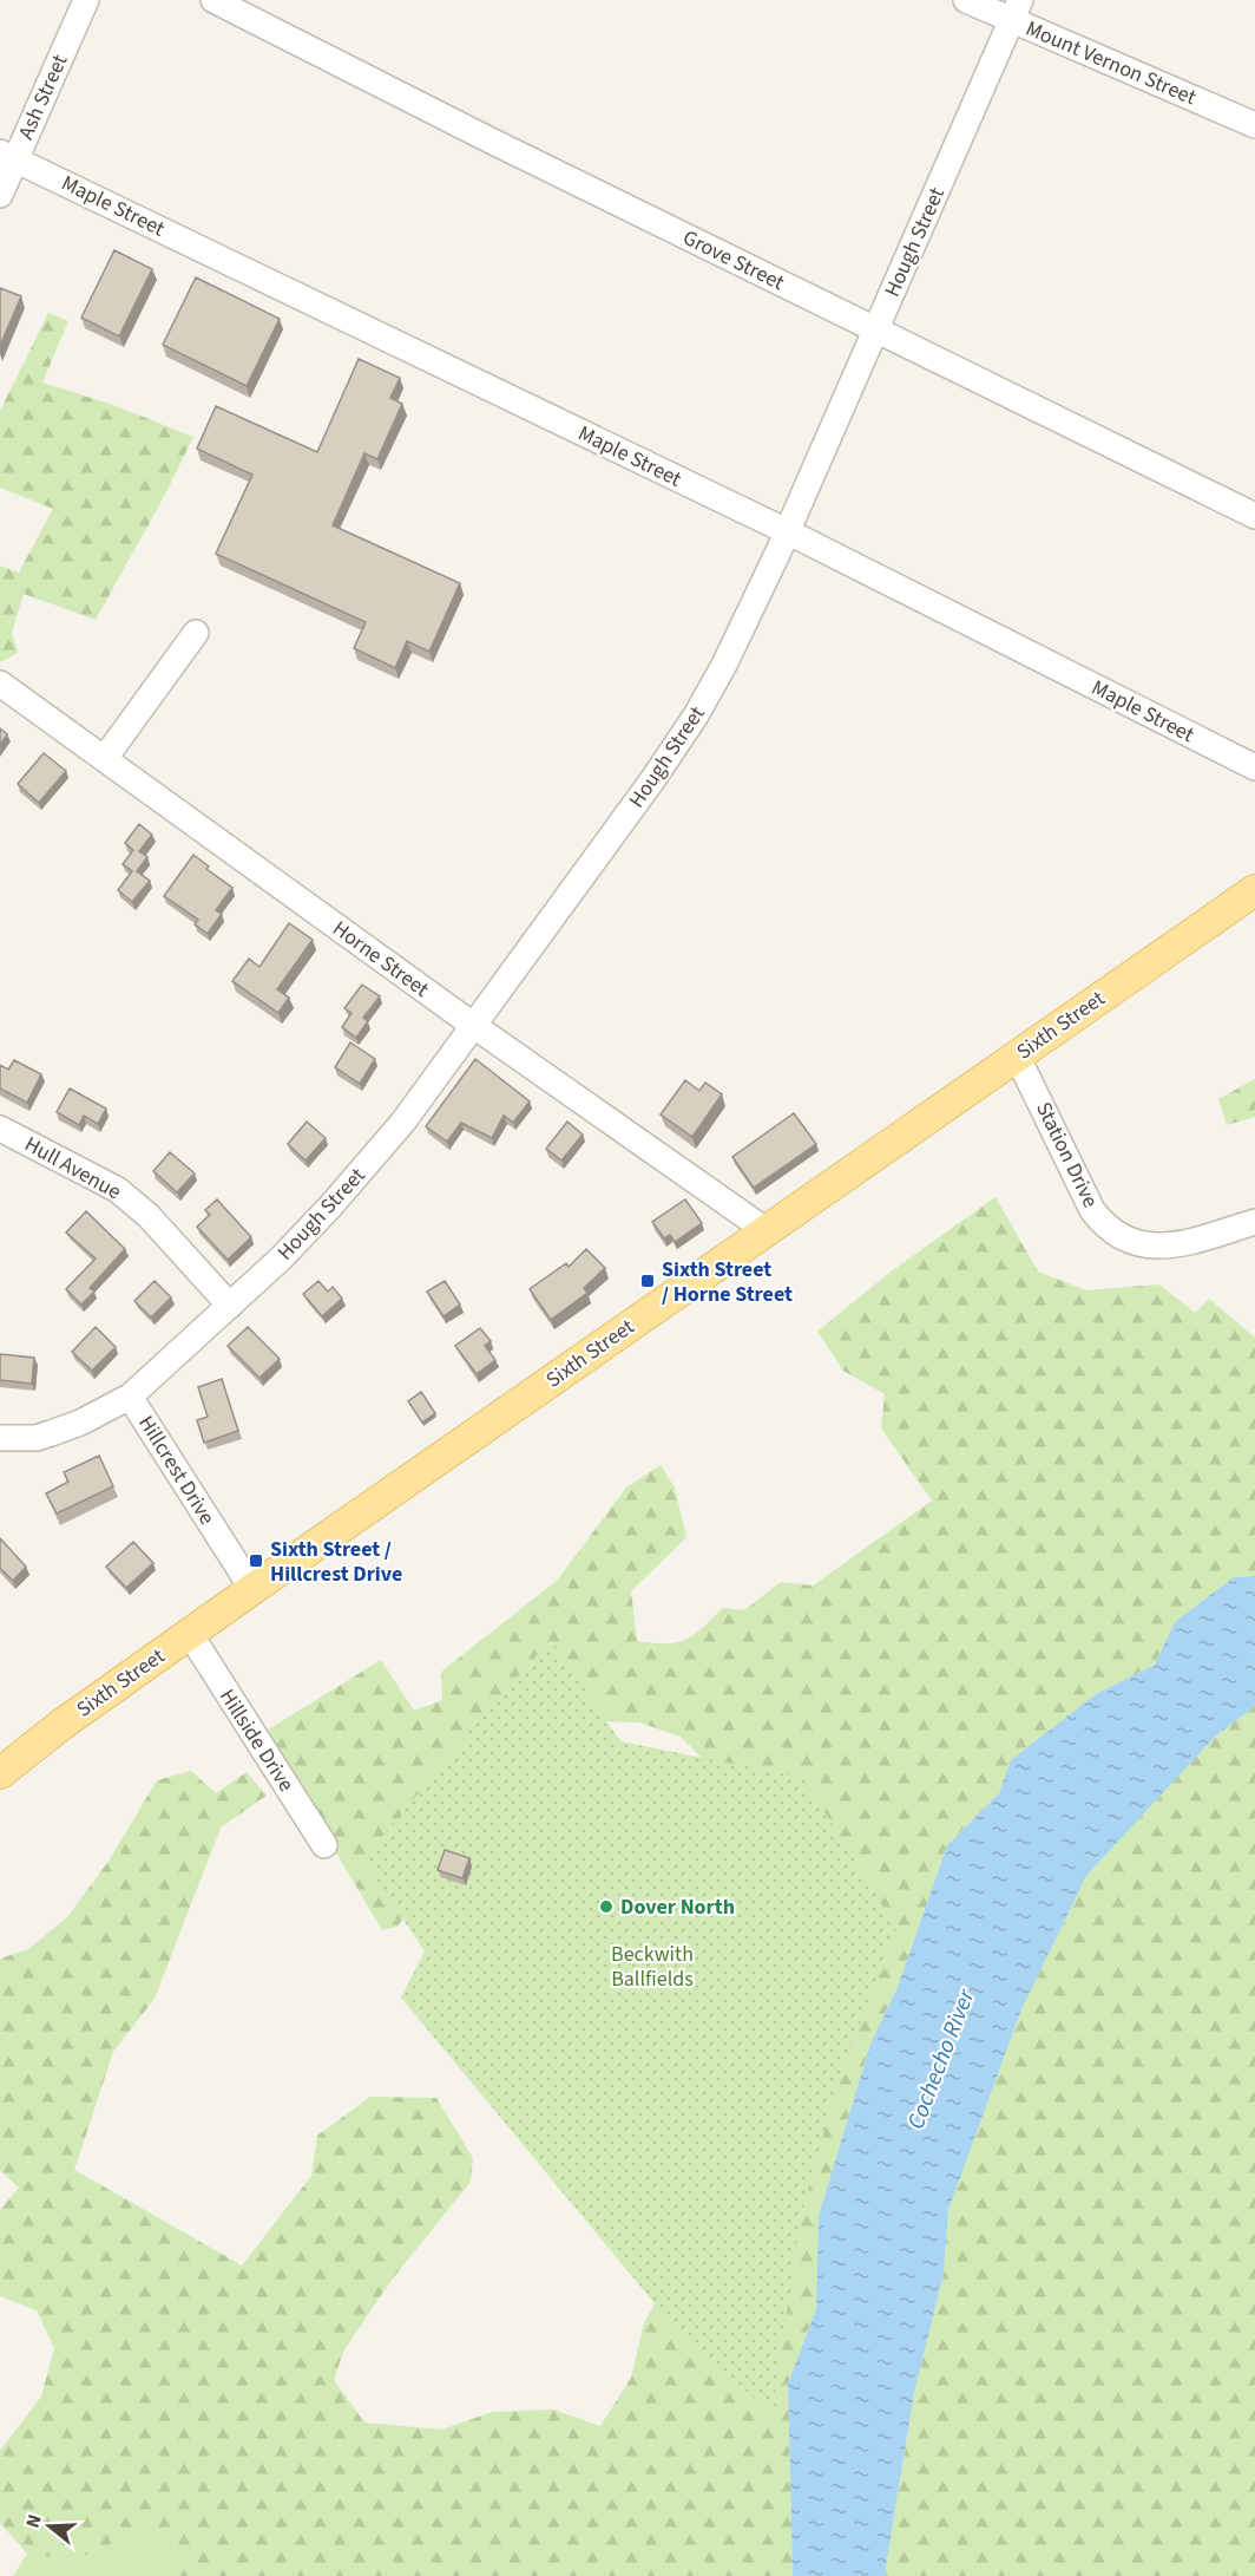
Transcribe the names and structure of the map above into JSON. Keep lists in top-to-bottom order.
{
  "streets": {
    "main road": ["Sixth Street"],
    "street": [
      "Mount Vernon Street",
      "Ash Street",
      "Maple Street",
      "Hough Street",
      "Grove Street",
      "Horne Street",
      "Station Drive",
      "Hull Avenue",
      "Hillcrest Drive",
      "Hillside Drive"
    ]
  },
  "crossings": [
    ["Mount Vernon Street", "Hough Street"],
    ["Ash Street", "Maple Street"],
    ["Maple Street", "Hough Street"],
    ["Hough Street", "Grove Street"],
    ["Hough Street", "Horne Street"],
    ["Hough Street", "Hull Avenue"],
    ["Hough Street", "Hillcrest Drive"],
    ["Horne Street", "Sixth Street"],
    ["Sixth Street", "Station Drive"],
    ["Sixth Street", "Hillcrest Drive"],
    ["Sixth Street", "Hillside Drive"]
  ],
  "water": ["Cochecho River"],
  "parks": ["Beckwith Ballfields"],
  "places": {
    "transit": ["Sixth Street / Horne Street", "Sixth Street / Hillcrest Drive"],
    "other": ["Dover North"]
  },
  "north": "left"
}
